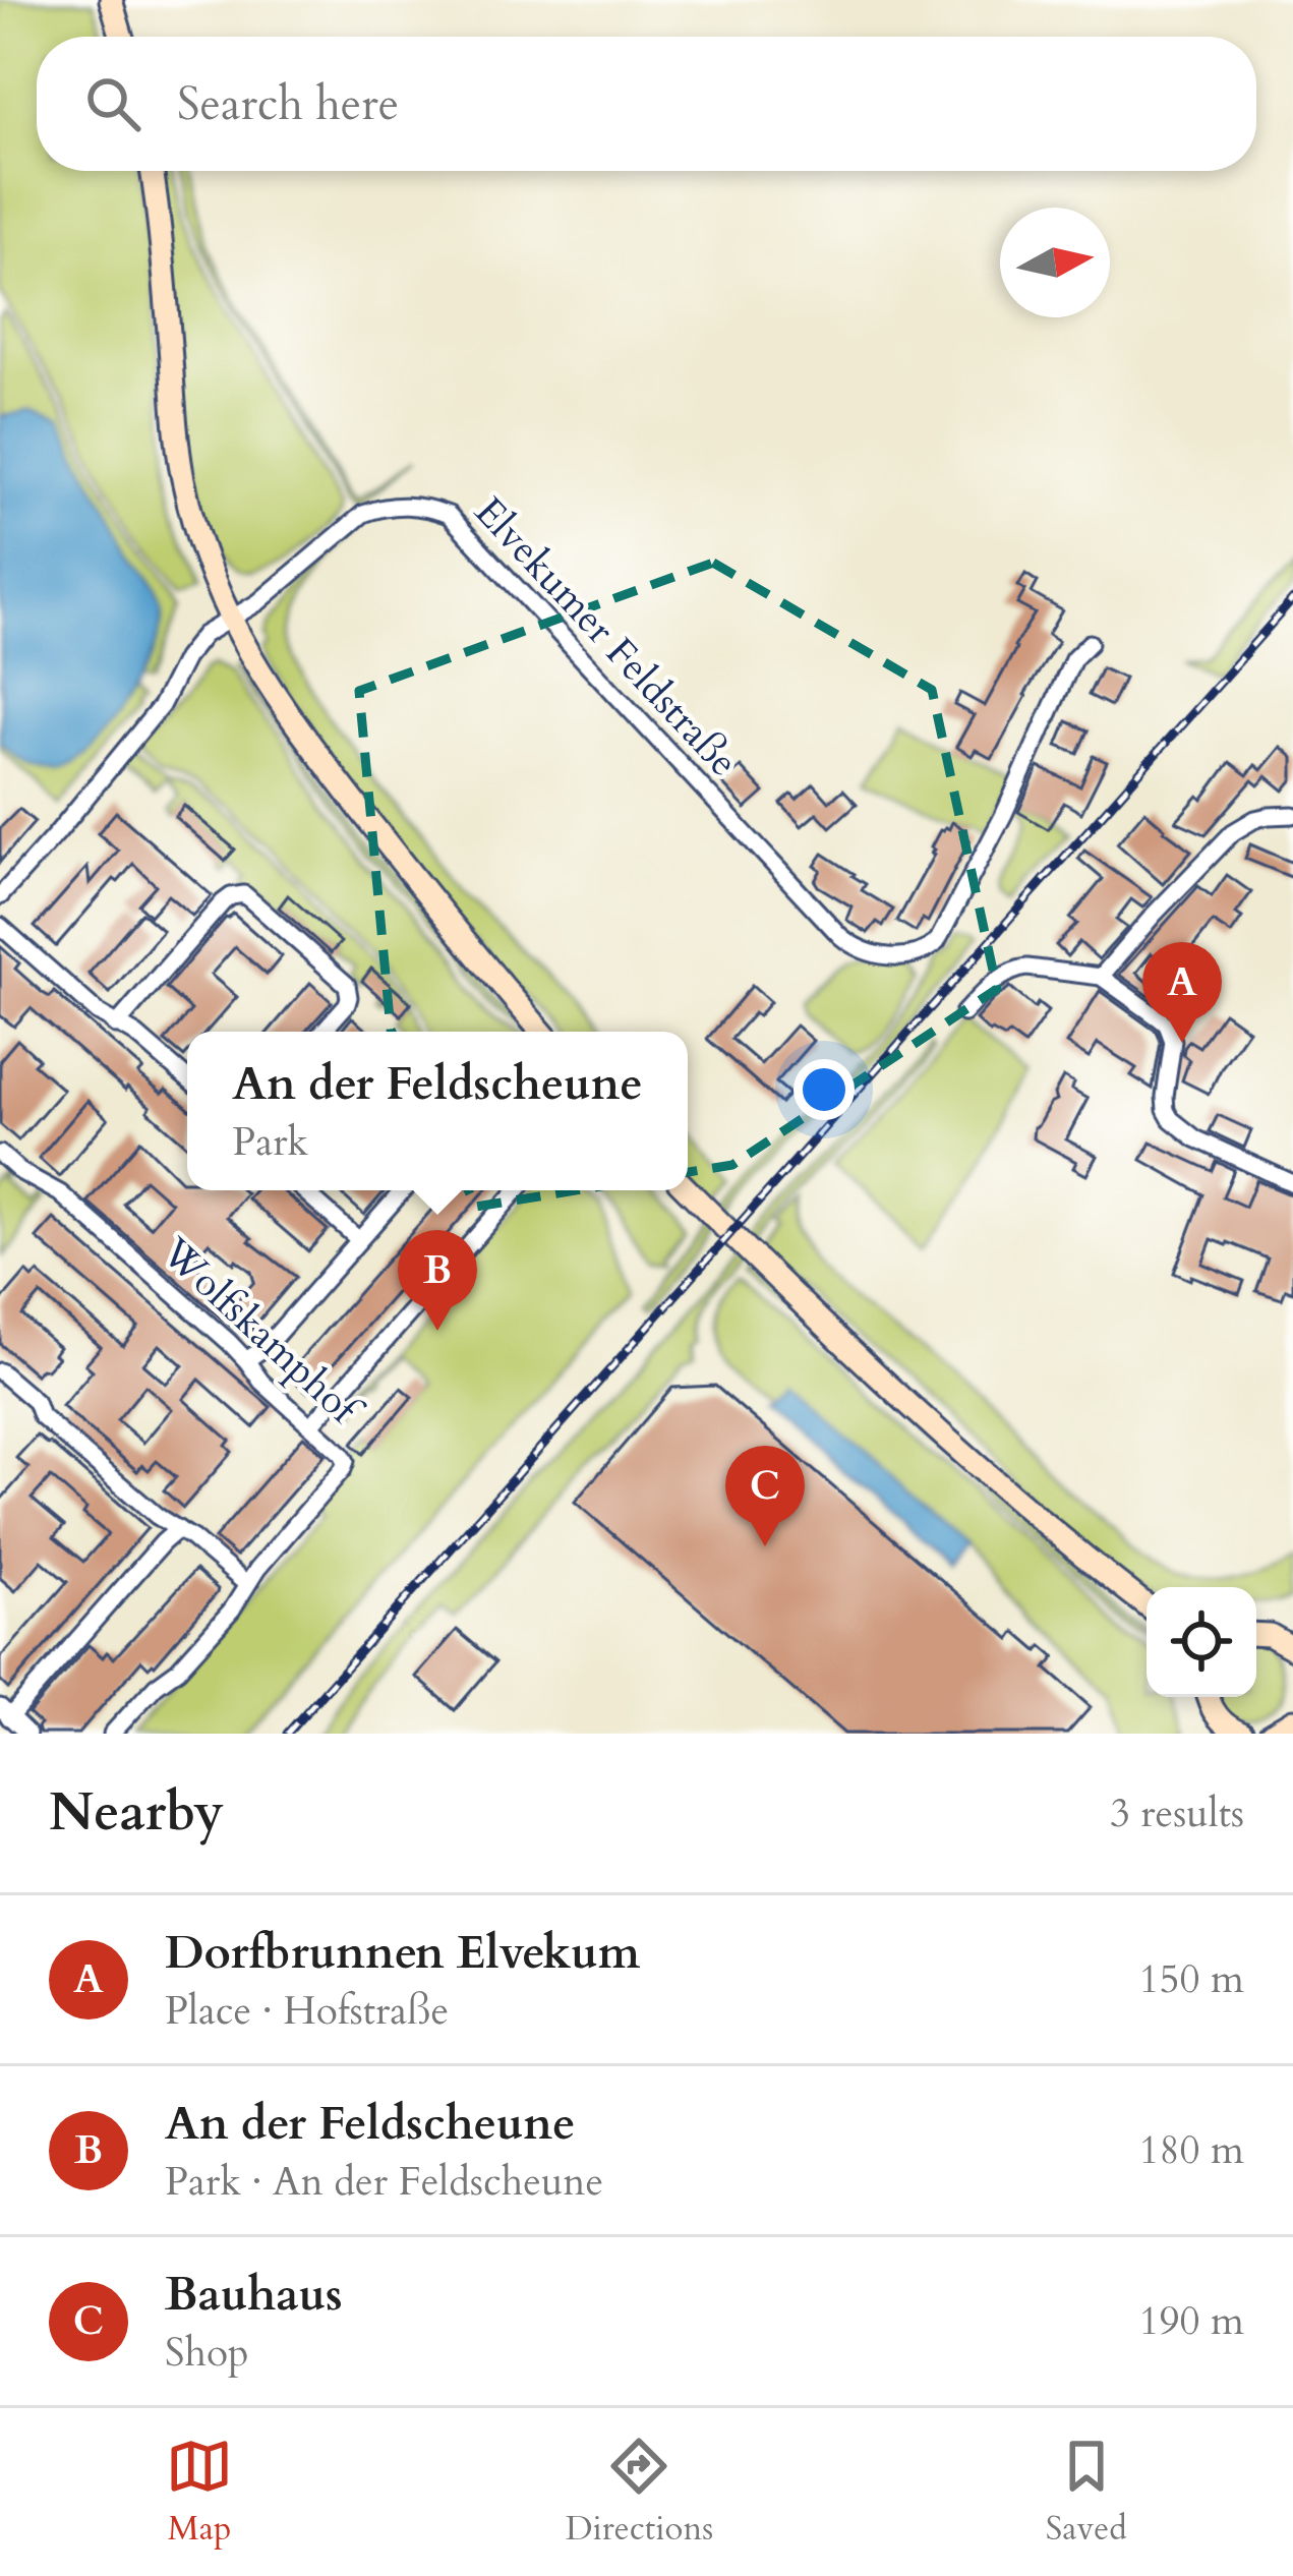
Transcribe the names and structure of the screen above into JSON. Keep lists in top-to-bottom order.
{
  "streets": {
    "street": ["Elvekumer Feldstraße", "Wolfskamphof"]
  },
  "north": "right",
  "page": {
    "search": "Search here",
    "pins": ["A", "B", "C"],
    "popup": ["An der Feldscheune", "Park"],
    "heading": ["Nearby", "3 results"],
    "list": [
      {
        "mark": "A",
        "name": "Dorfbrunnen Elvekum",
        "note": "Place · Hofstraße",
        "value": "150 m"
      },
      {
        "mark": "B",
        "name": "An der Feldscheune",
        "note": "Park · An der Feldscheune",
        "value": "180 m"
      },
      {
        "mark": "C",
        "name": "Bauhaus",
        "note": "Shop",
        "value": "190 m"
      }
    ],
    "nav": ["Map", "Directions", "Saved"]
  }
}
